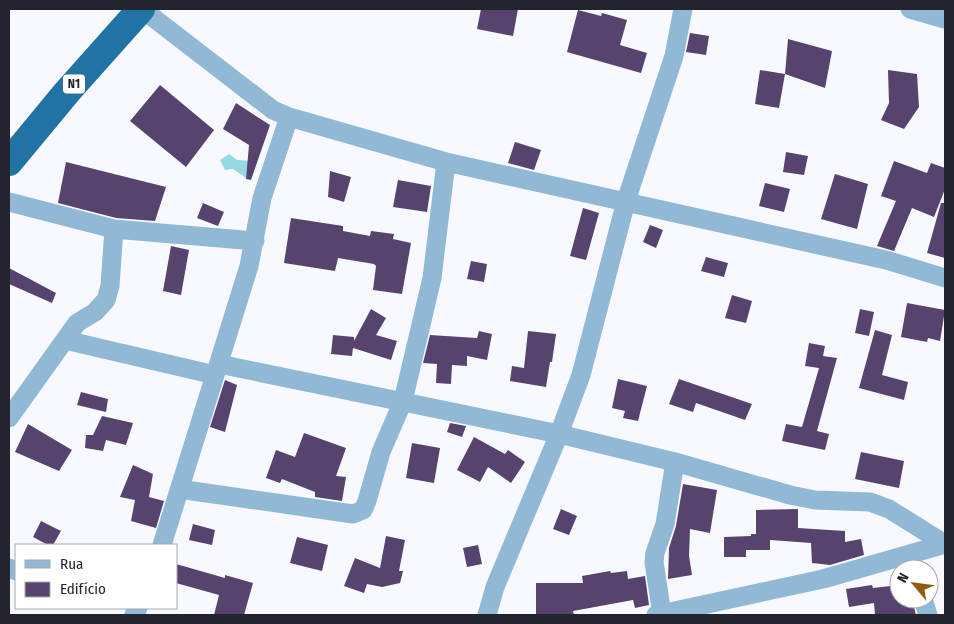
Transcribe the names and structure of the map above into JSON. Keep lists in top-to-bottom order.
{
  "streets": {
    "highway": ["N1"]
  },
  "legend": ["Rua", "Edifício"],
  "north": "top left"
}
